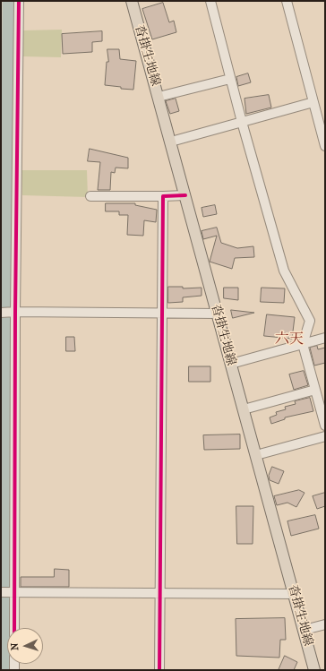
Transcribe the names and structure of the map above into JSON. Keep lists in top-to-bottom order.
{
  "streets": {
    "main road": ["沓掛生地線"]
  },
  "districts": ["六天"],
  "north": "left"
}
